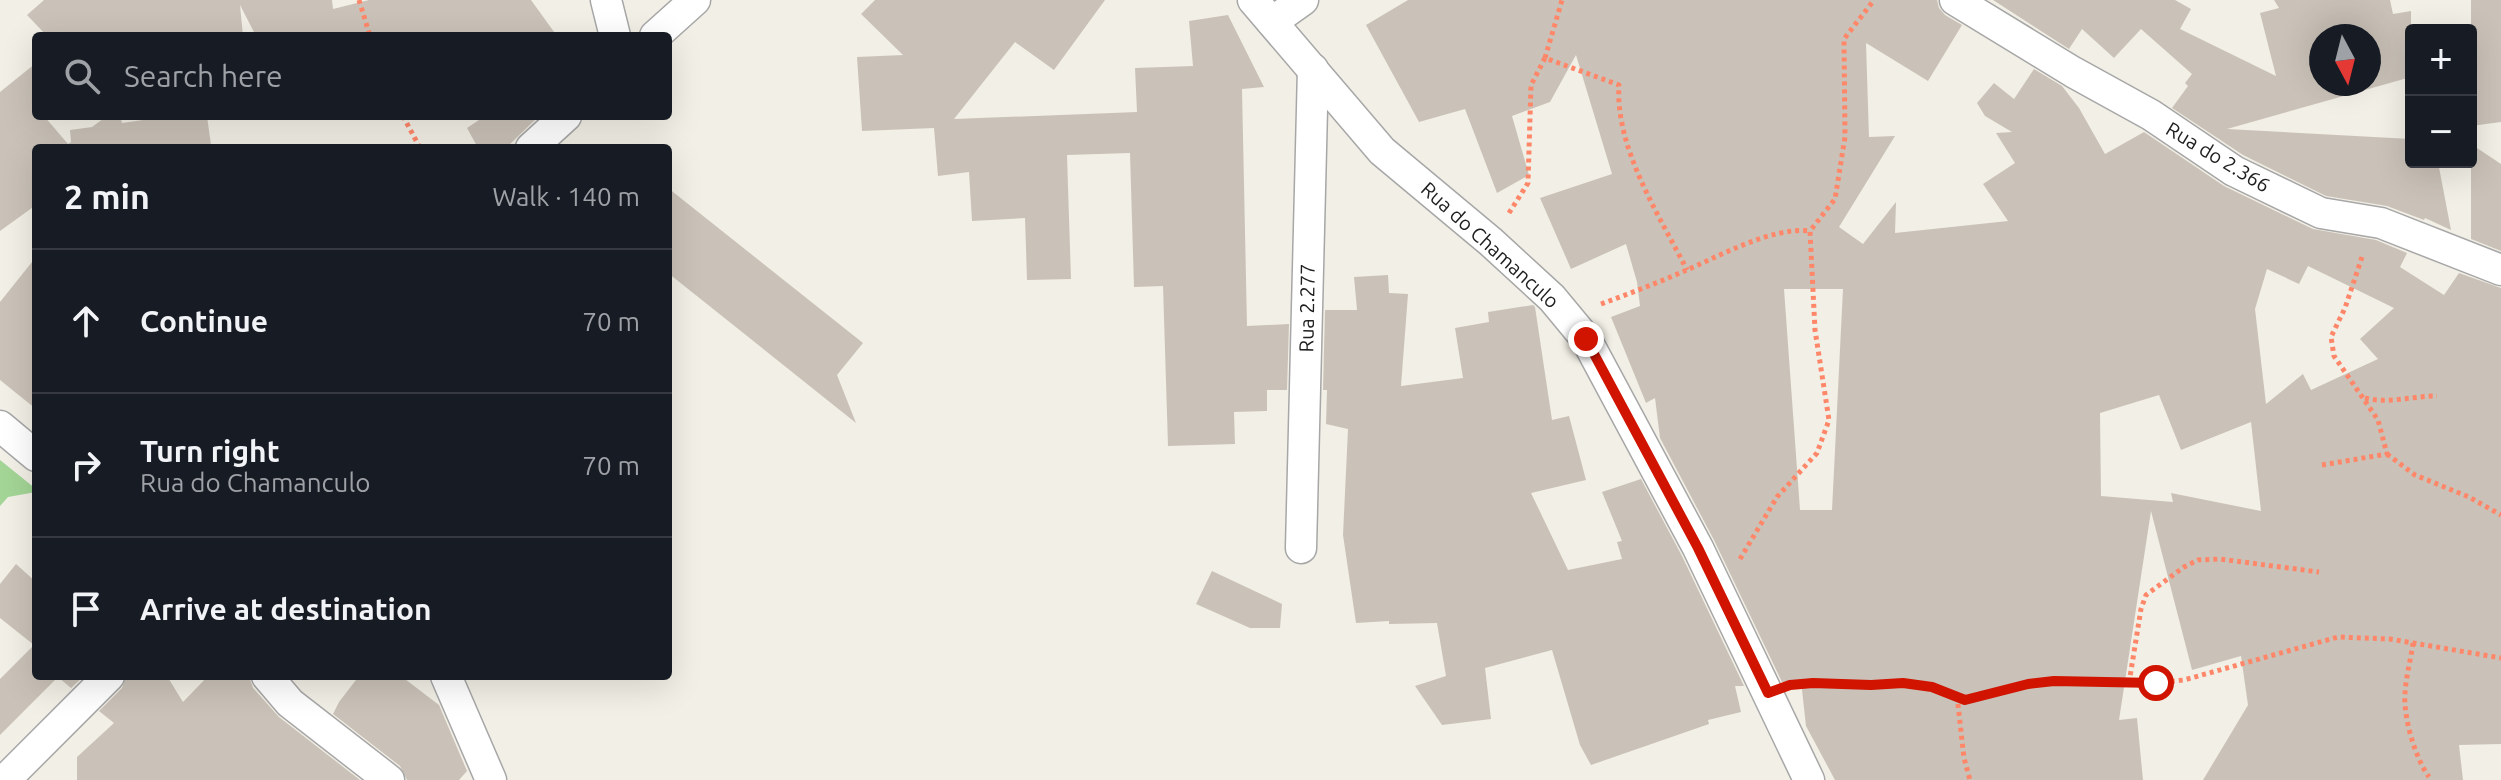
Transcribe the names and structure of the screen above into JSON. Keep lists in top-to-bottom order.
{
  "streets": {
    "street": ["Rua do 2.366", "Rua do Chamanculo", "Rua 2.277"]
  },
  "crossings": [
    ["Rua do Chamanculo", "Rua 2.277"]
  ],
  "north": "bottom",
  "page": {
    "map_buttons": ["+", "−"],
    "search": "Search here",
    "heading": ["2 min", "Walk · 140 m"],
    "list": [
      ["Continue", "70 m"],
      ["Turn right", "Rua do Chamanculo", "70 m"],
      "Arrive at destination"
    ]
  }
}
